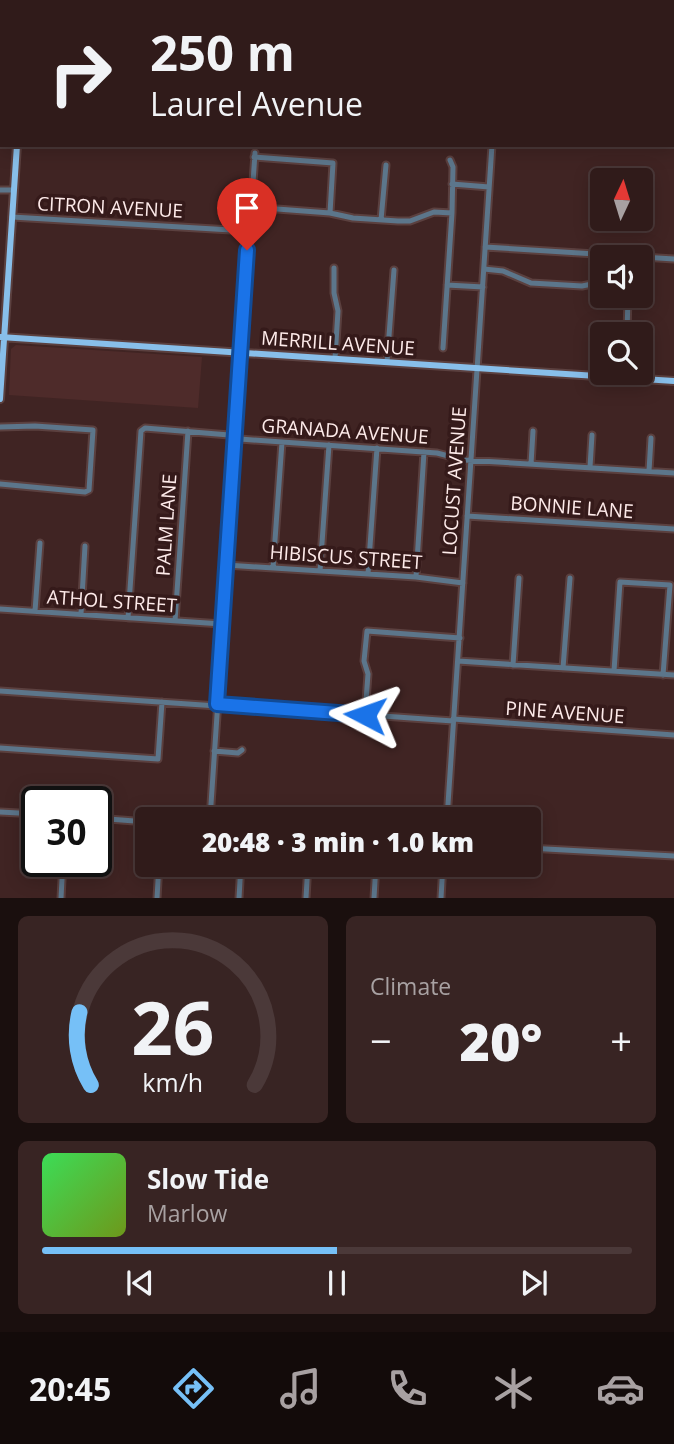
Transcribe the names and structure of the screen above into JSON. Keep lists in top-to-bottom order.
{
  "streets": {
    "main road": ["MERRILL AVENUE"],
    "street": [
      "CITRON AVENUE",
      "GRANADA AVENUE",
      "LOCUST AVENUE",
      "BONNIE LANE",
      "PALM LANE",
      "HIBISCUS STREET",
      "ATHOL STREET",
      "PINE AVENUE"
    ]
  },
  "crossings": [
    ["MERRILL AVENUE", "LOCUST AVENUE"],
    ["GRANADA AVENUE", "LOCUST AVENUE"],
    ["GRANADA AVENUE", "PALM LANE"],
    ["GRANADA AVENUE", "ATHOL STREET"],
    ["LOCUST AVENUE", "BONNIE LANE"],
    ["LOCUST AVENUE", "HIBISCUS STREET"],
    ["LOCUST AVENUE", "PINE AVENUE"],
    ["PALM LANE", "ATHOL STREET"]
  ],
  "north": "top",
  "page": {
    "turn": ["250 m", "Laurel Avenue"],
    "limit": "30",
    "trip": "20:48 · 3 min · 1.0 km",
    "tile": "Climate",
    "heat": ["−", "20°", "+"],
    "song": ["Slow Tide", "Marlow"],
    "tabs": "20:45",
    "gauge": ["26", "km/h"]
  }
}
